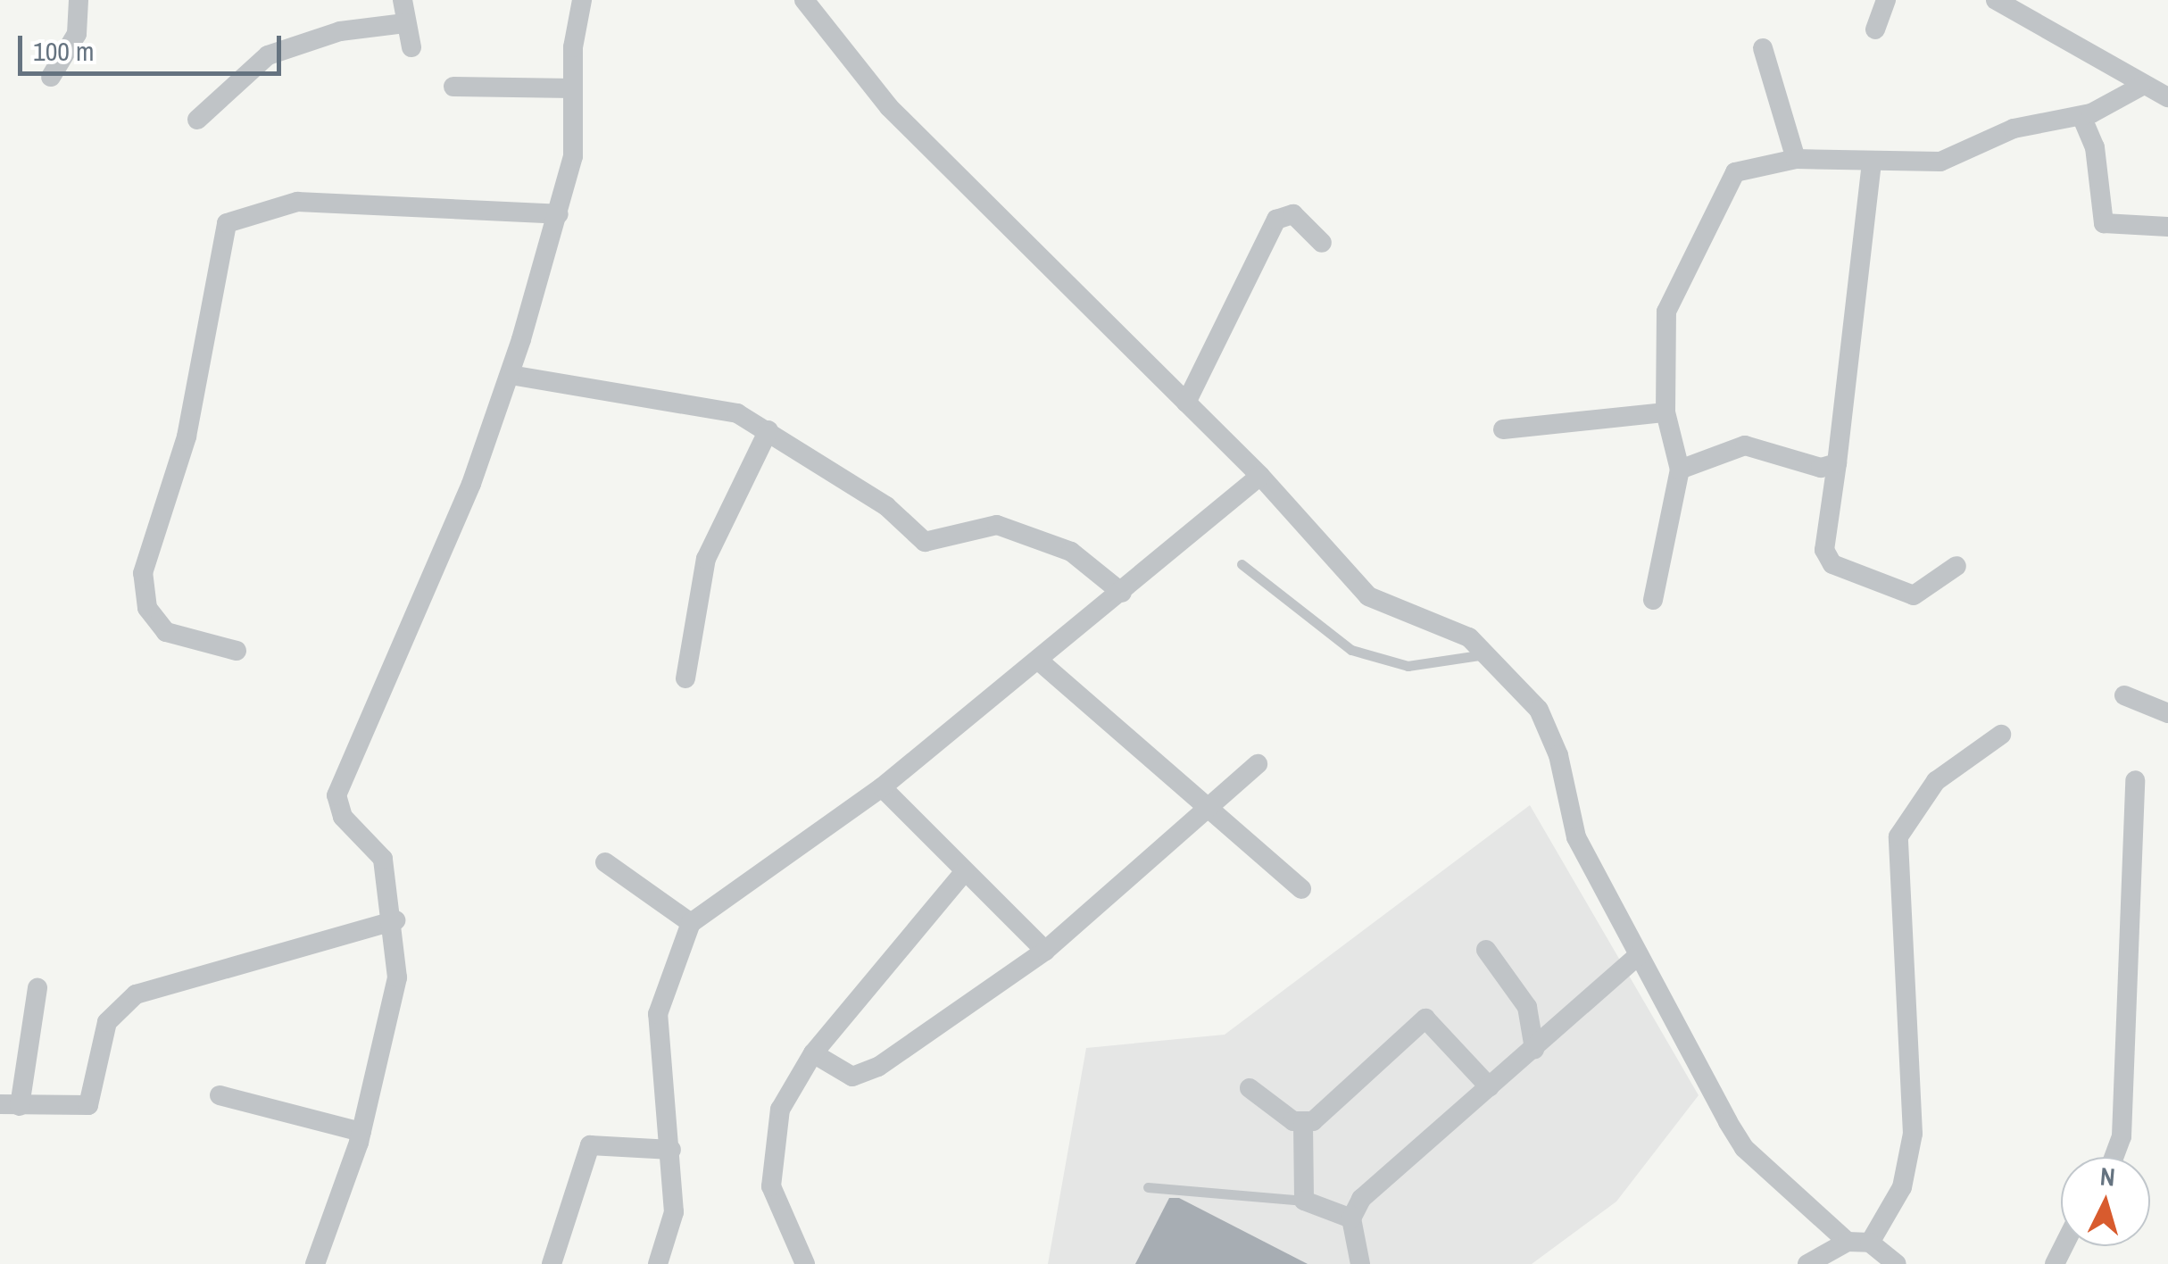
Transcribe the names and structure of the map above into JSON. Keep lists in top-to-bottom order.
{
  "scale_bar": "100 m",
  "north": "top"
}
